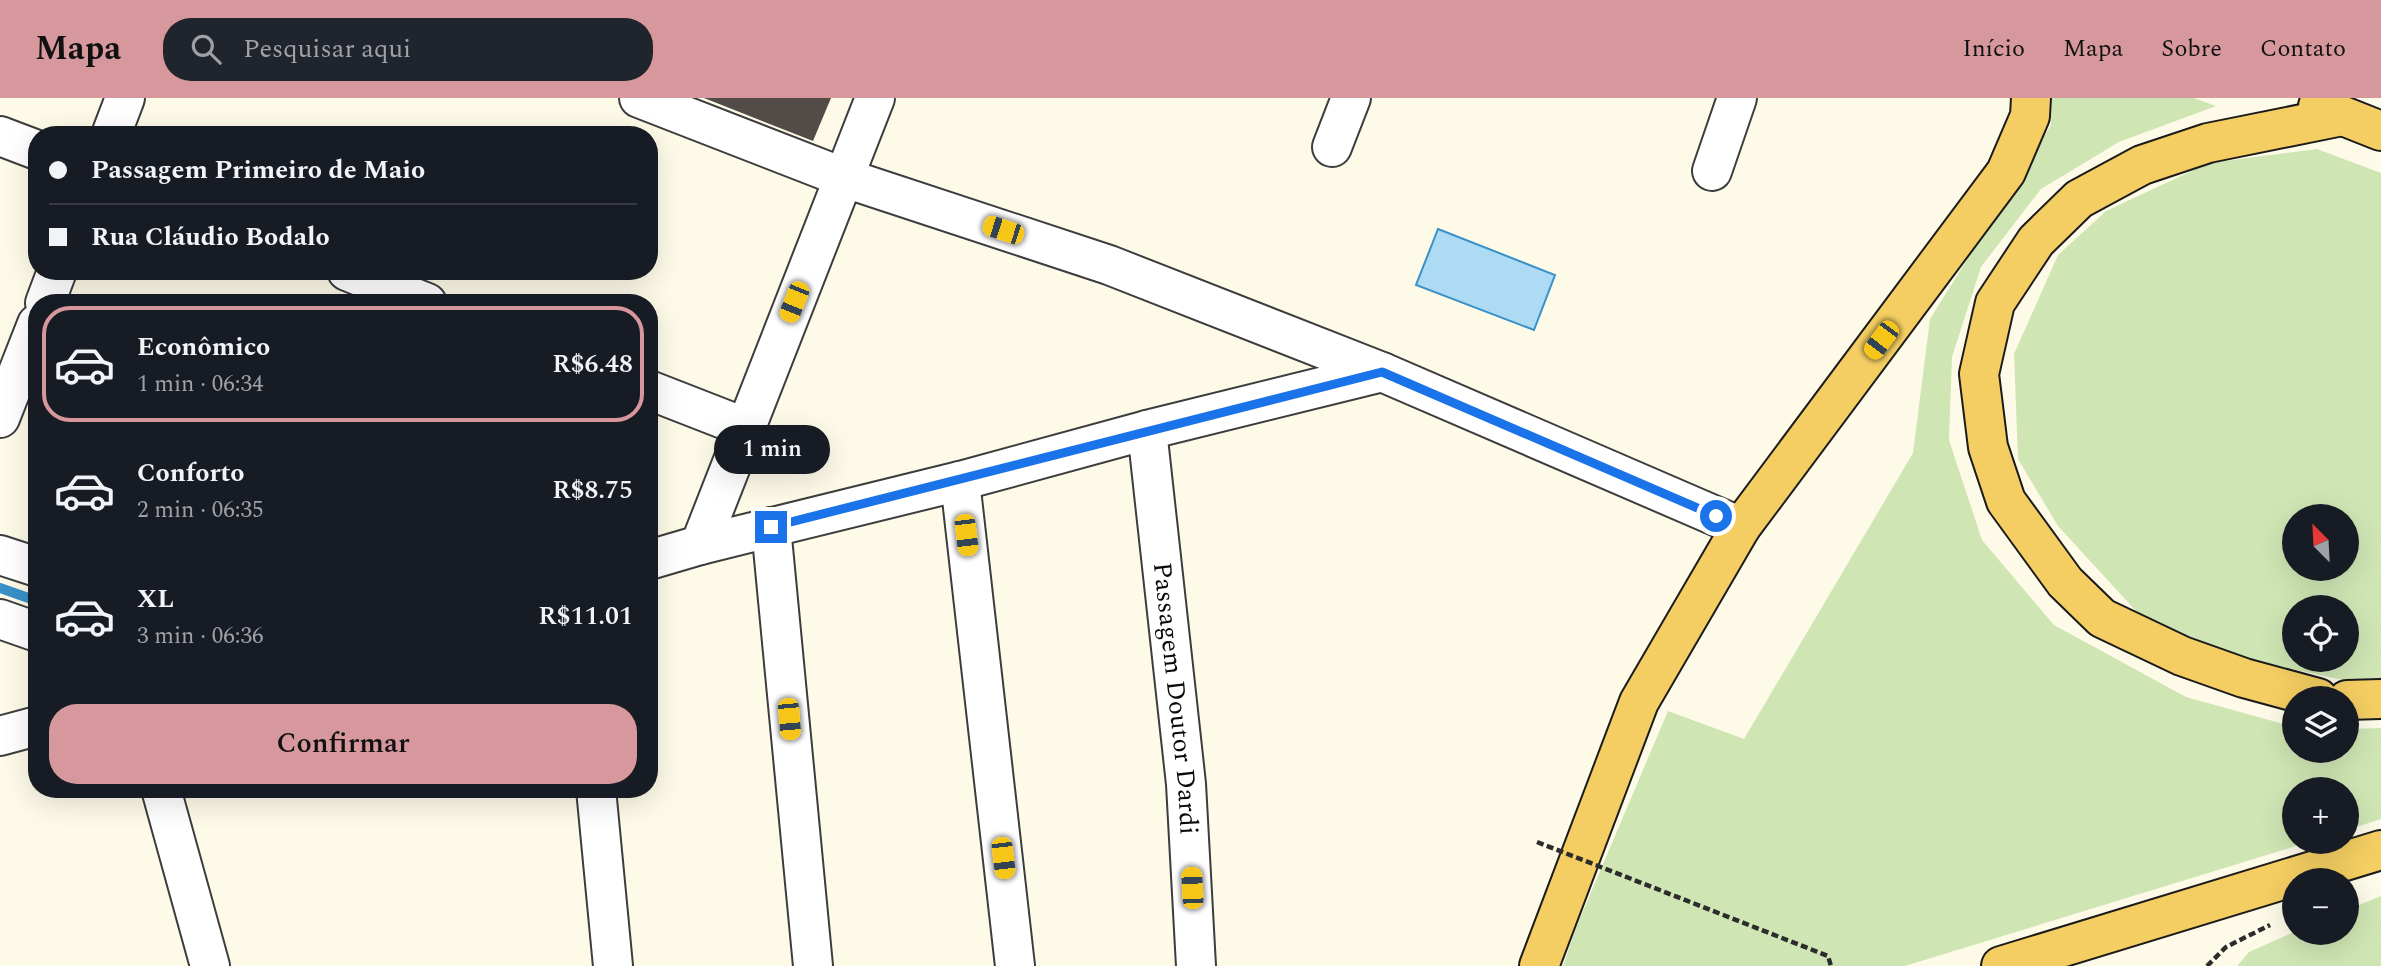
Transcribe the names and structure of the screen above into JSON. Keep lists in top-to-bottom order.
{
  "streets": {
    "street": ["Passagem Doutor Dardi"]
  },
  "north": "top left",
  "page": {
    "header": "Mapa",
    "search": "Pesquisar aqui",
    "nav": [
      "Início",
      "Mapa",
      "Sobre",
      "Contato"
    ],
    "banner": ["Passagem Primeiro de Maio", "Rua Cláudio Bodalo"],
    "list": [
      {
        "name": "Econômico",
        "note": "1 min · 06:34",
        "value": "R$6.48"
      },
      {
        "name": "Conforto",
        "note": "2 min · 06:35",
        "value": "R$8.75"
      },
      {
        "name": "XL",
        "note": "3 min · 06:36",
        "value": "R$11.01"
      }
    ],
    "bubble": "1 min",
    "map_buttons": ["+", "−"],
    "buttons": "Confirmar"
  }
}
